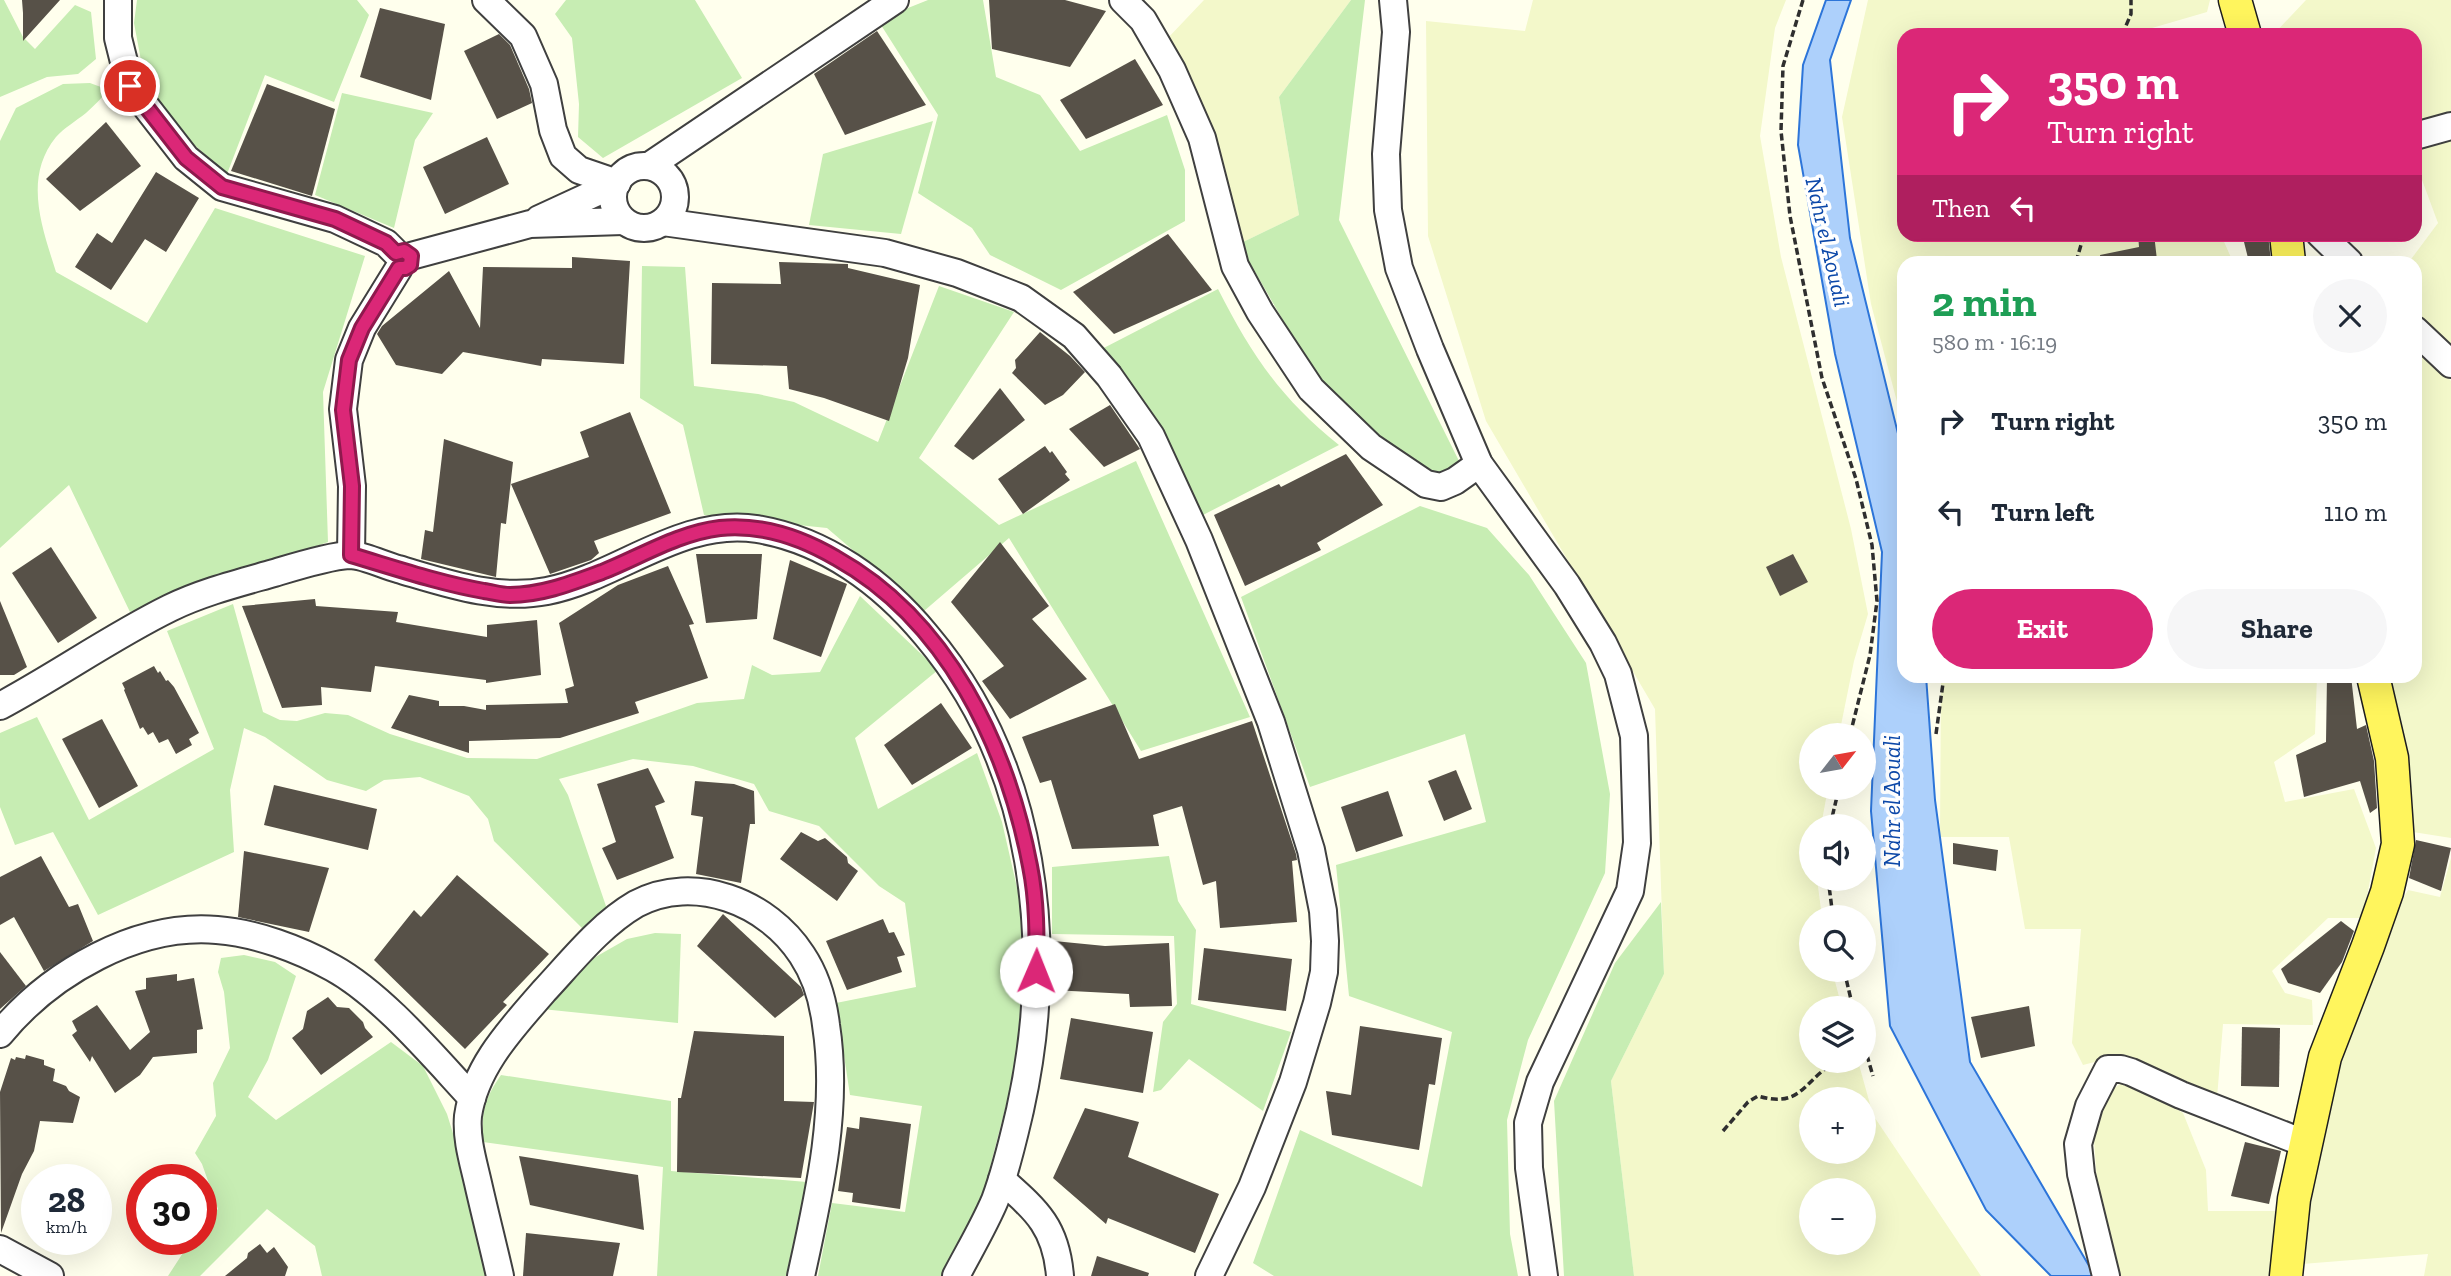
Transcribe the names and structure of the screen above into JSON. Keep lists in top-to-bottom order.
{
  "water": ["Nahr el Aouali"],
  "north": "top right",
  "page": {
    "turn": ["350 m", "Turn right"],
    "then": "Then",
    "heading": ["2 min", "580 m · 16:19"],
    "list": [
      {
        "name": "Turn right",
        "value": "350 m"
      },
      {
        "name": "Turn left",
        "value": "110 m"
      }
    ],
    "buttons": ["Exit", "Share"],
    "map_buttons": ["+", "−"],
    "speed": "28 km/h",
    "limit": "30"
  }
}
